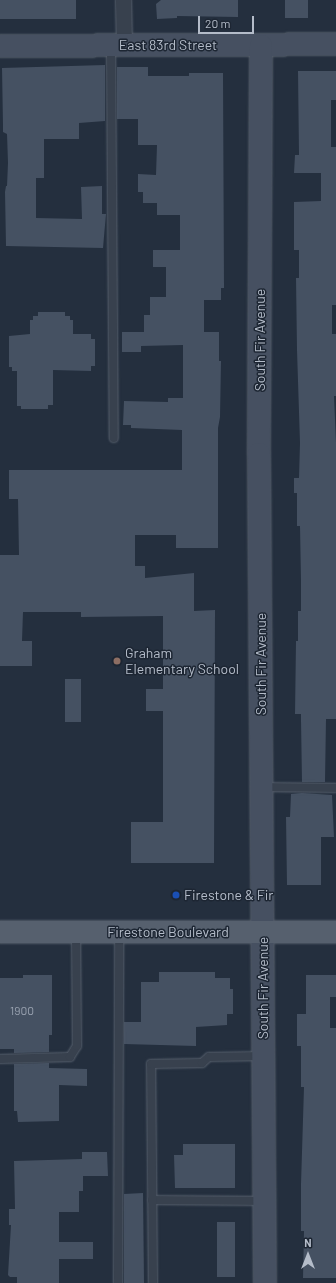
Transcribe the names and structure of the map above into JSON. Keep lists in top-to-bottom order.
{
  "streets": {
    "main road": ["Firestone Boulevard"],
    "street": ["East 83rd Street", "South Fir Avenue"]
  },
  "crossings": [
    ["East 83rd Street", "South Fir Avenue"],
    ["South Fir Avenue", "Firestone Boulevard"]
  ],
  "places": ["Graham Elementary School", "Firestone & Fir"],
  "house_numbers": ["1900"],
  "scale_bar": "20 m",
  "north": "top"
}
